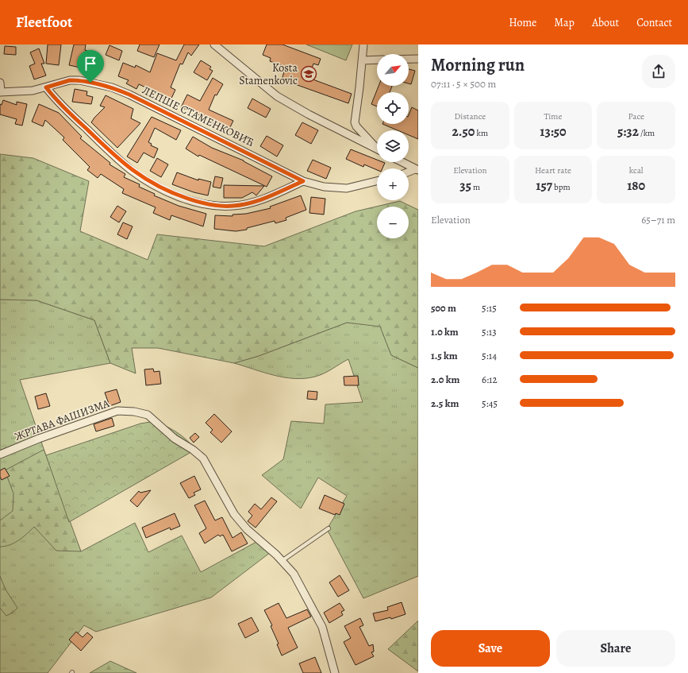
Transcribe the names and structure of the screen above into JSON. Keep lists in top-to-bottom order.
{
  "streets": {
    "street": ["ЛЕПШЕ СТАМЕНКОВИЋ", "ЖРТАВА ФАШИЗМА"]
  },
  "places": {
    "school or university": ["Kosta Stamenkovic"]
  },
  "north": "top right",
  "page": {
    "header": "Fleetfoot",
    "nav": [
      "Home",
      "Map",
      "About",
      "Contact"
    ],
    "heading": ["Morning run", "07:11 · 5 × 500 m"],
    "map_buttons": ["+", "−"],
    "stats": [
      ["Distance", "2.50 km"],
      ["Time", "13:50"],
      ["Pace", "5:32 /km"],
      ["Elevation", "35 m"],
      ["Heart rate", "157 bpm"],
      ["kcal", "180"]
    ],
    "chart": ["Elevation", "65–71 m"],
    "list": [
      {
        "name": "500 m",
        "note": "5:15"
      },
      {
        "name": "1.0 km",
        "note": "5:13"
      },
      {
        "name": "1.5 km",
        "note": "5:14"
      },
      {
        "name": "2.0 km",
        "note": "6:12"
      },
      {
        "name": "2.5 km",
        "note": "5:45"
      }
    ],
    "buttons": ["Save", "Share"]
  }
}
